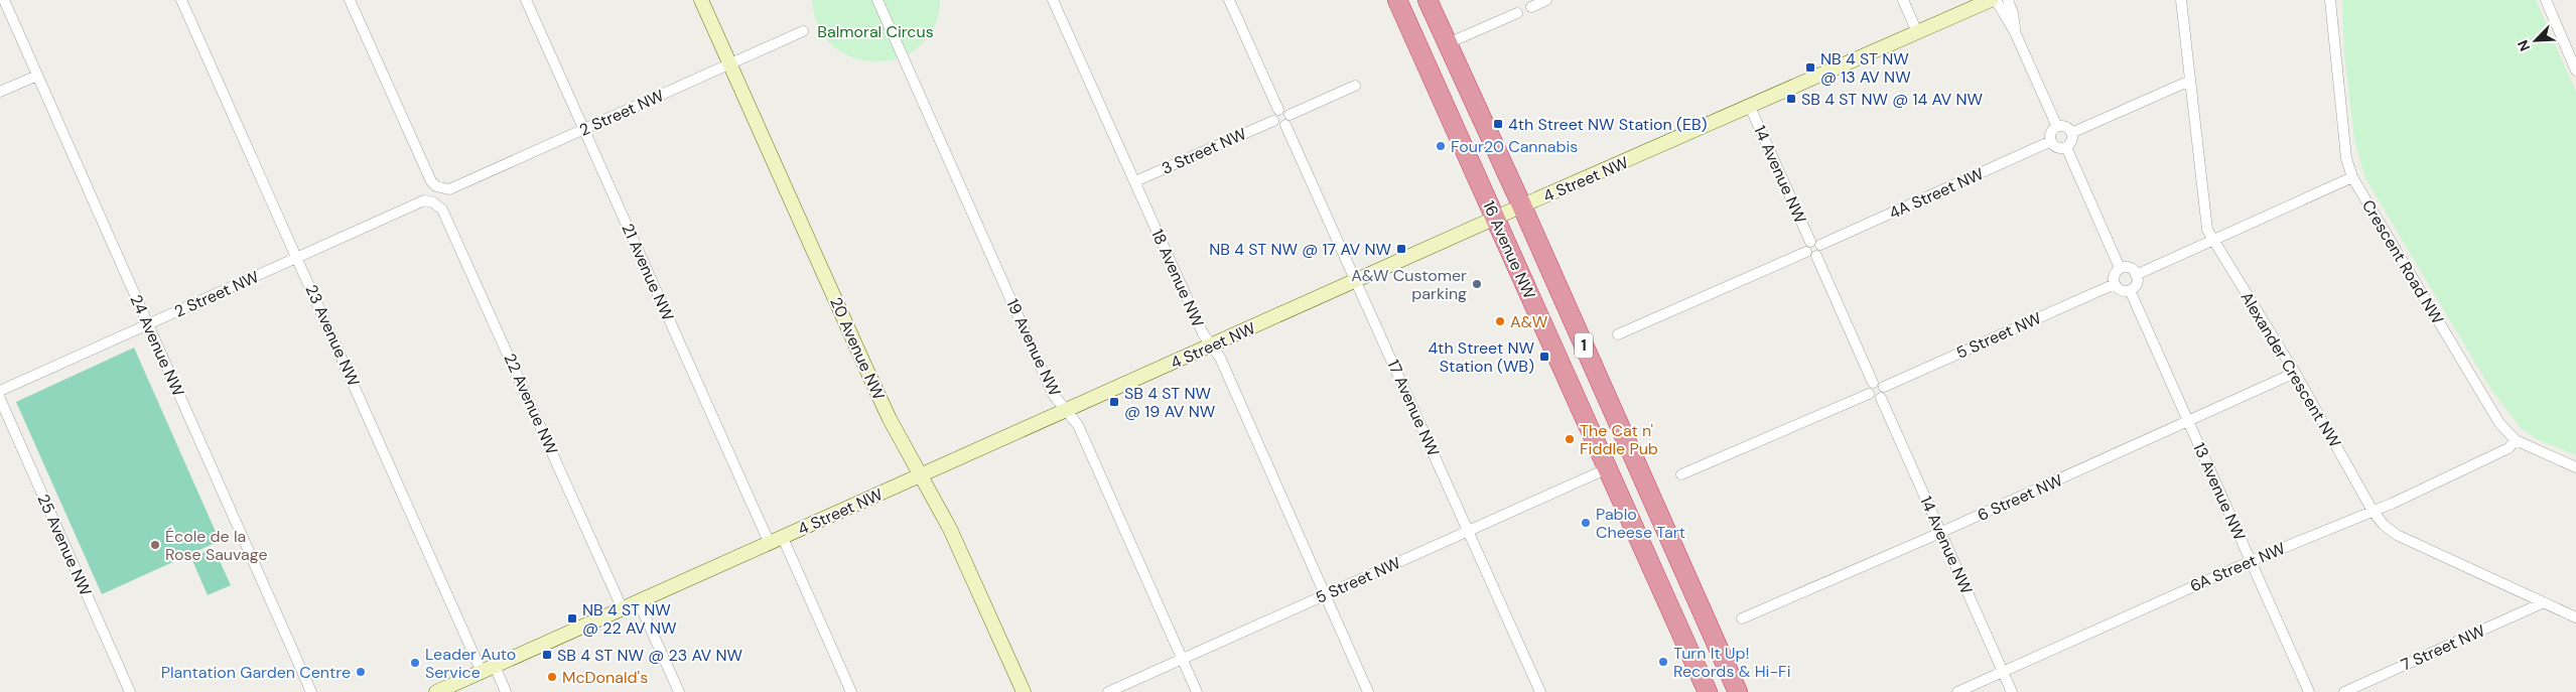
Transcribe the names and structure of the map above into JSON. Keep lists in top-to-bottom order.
{
  "streets": {
    "highway": ["16 Avenue NW", "1"],
    "street": [
      "2 Street NW",
      "3 Street NW",
      "14 Avenue NW",
      "4 Street NW",
      "4A Street NW",
      "Crescent Road NW",
      "21 Avenue NW",
      "18 Avenue NW",
      "23 Avenue NW",
      "5 Street NW",
      "24 Avenue NW",
      "19 Avenue NW",
      "20 Avenue NW",
      "Alexander Crescent NW",
      "22 Avenue NW",
      "17 Avenue NW",
      "13 Avenue NW",
      "6 Street NW",
      "25 Avenue NW",
      "6A Street NW",
      "7 Street NW"
    ]
  },
  "crossings": [
    ["2 Street NW", "21 Avenue NW"],
    ["2 Street NW", "23 Avenue NW"],
    ["2 Street NW", "24 Avenue NW"],
    ["2 Street NW", "20 Avenue NW"],
    ["2 Street NW", "22 Avenue NW"],
    ["3 Street NW", "18 Avenue NW"],
    ["3 Street NW", "17 Avenue NW"],
    ["14 Avenue NW", "4 Street NW"],
    ["14 Avenue NW", "4A Street NW"],
    ["14 Avenue NW", "5 Street NW"],
    ["14 Avenue NW", "6 Street NW"],
    ["14 Avenue NW", "6A Street NW"],
    ["4 Street NW", "16 Avenue NW"],
    ["4 Street NW", "21 Avenue NW"],
    ["4 Street NW", "18 Avenue NW"],
    ["4 Street NW", "23 Avenue NW"],
    ["4 Street NW", "19 Avenue NW"],
    ["4 Street NW", "20 Avenue NW"],
    ["4 Street NW", "22 Avenue NW"],
    ["4 Street NW", "17 Avenue NW"],
    ["16 Avenue NW", "5 Street NW"],
    ["Crescent Road NW", "6A Street NW"],
    ["18 Avenue NW", "5 Street NW"],
    ["5 Street NW", "19 Avenue NW"],
    ["5 Street NW", "17 Avenue NW"],
    ["5 Street NW", "13 Avenue NW"],
    ["Alexander Crescent NW", "6 Street NW"],
    ["Alexander Crescent NW", "6A Street NW"],
    ["Alexander Crescent NW", "7 Street NW"],
    ["13 Avenue NW", "6 Street NW"],
    ["13 Avenue NW", "6A Street NW"]
  ],
  "parks": ["Balmoral Circus"],
  "places": {
    "transit": [
      "NB 4 ST NW @ 13 AV NW",
      "SB 4 ST NW @ 14 AV NW",
      "4th Street NW Station (EB)",
      "NB 4 ST NW @ 17 AV NW",
      "4th Street NW Station (WB)",
      "SB 4 ST NW @ 19 AV NW",
      "NB 4 ST NW @ 22 AV NW",
      "SB 4 ST NW @ 23 AV NW"
    ],
    "other": [
      "Four20 Cannabis",
      "A&W Customer parking",
      "A&W",
      "The Cat n' Fiddle Pub",
      "Pablo Cheese Tart",
      "École de la Rose Sauvage",
      "Turn It Up! Records & Hi-Fi",
      "Leader Auto Service",
      "Plantation Garden Centre",
      "McDonald's"
    ]
  },
  "north": "bottom left"
}
